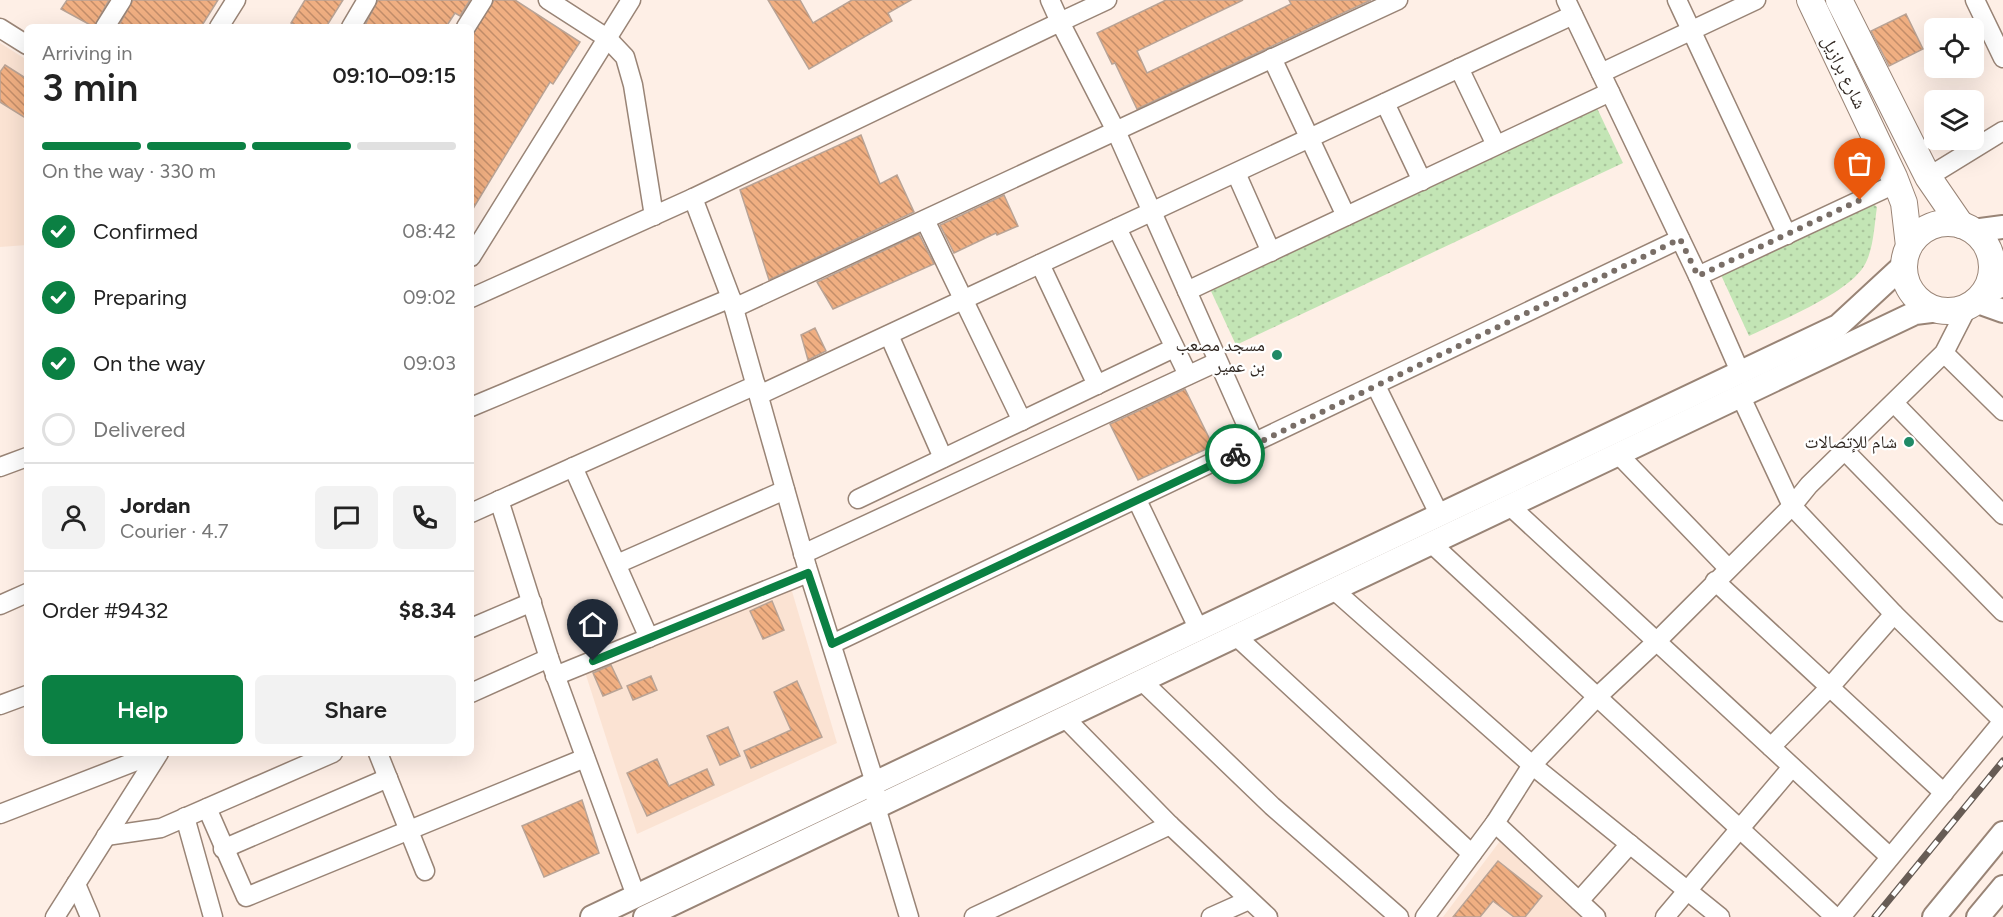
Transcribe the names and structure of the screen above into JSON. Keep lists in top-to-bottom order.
{
  "streets": {
    "highway": ["شارع برازيل"]
  },
  "places": ["مسجد مصعب بن عمير", "شام للإتصالات"],
  "page": {
    "heading": ["3 min", "Arriving in", "09:10–09:15"],
    "panel": [
      "Jordan",
      "Courier · 4.7",
      "Order #9432",
      "$8.34"
    ],
    "bar": "On the way · 330 m",
    "list": [
      ["Confirmed", "08:42"],
      ["Preparing", "09:02"],
      ["On the way", "09:03"],
      "Delivered"
    ],
    "buttons": ["Help", "Share"]
  }
}
